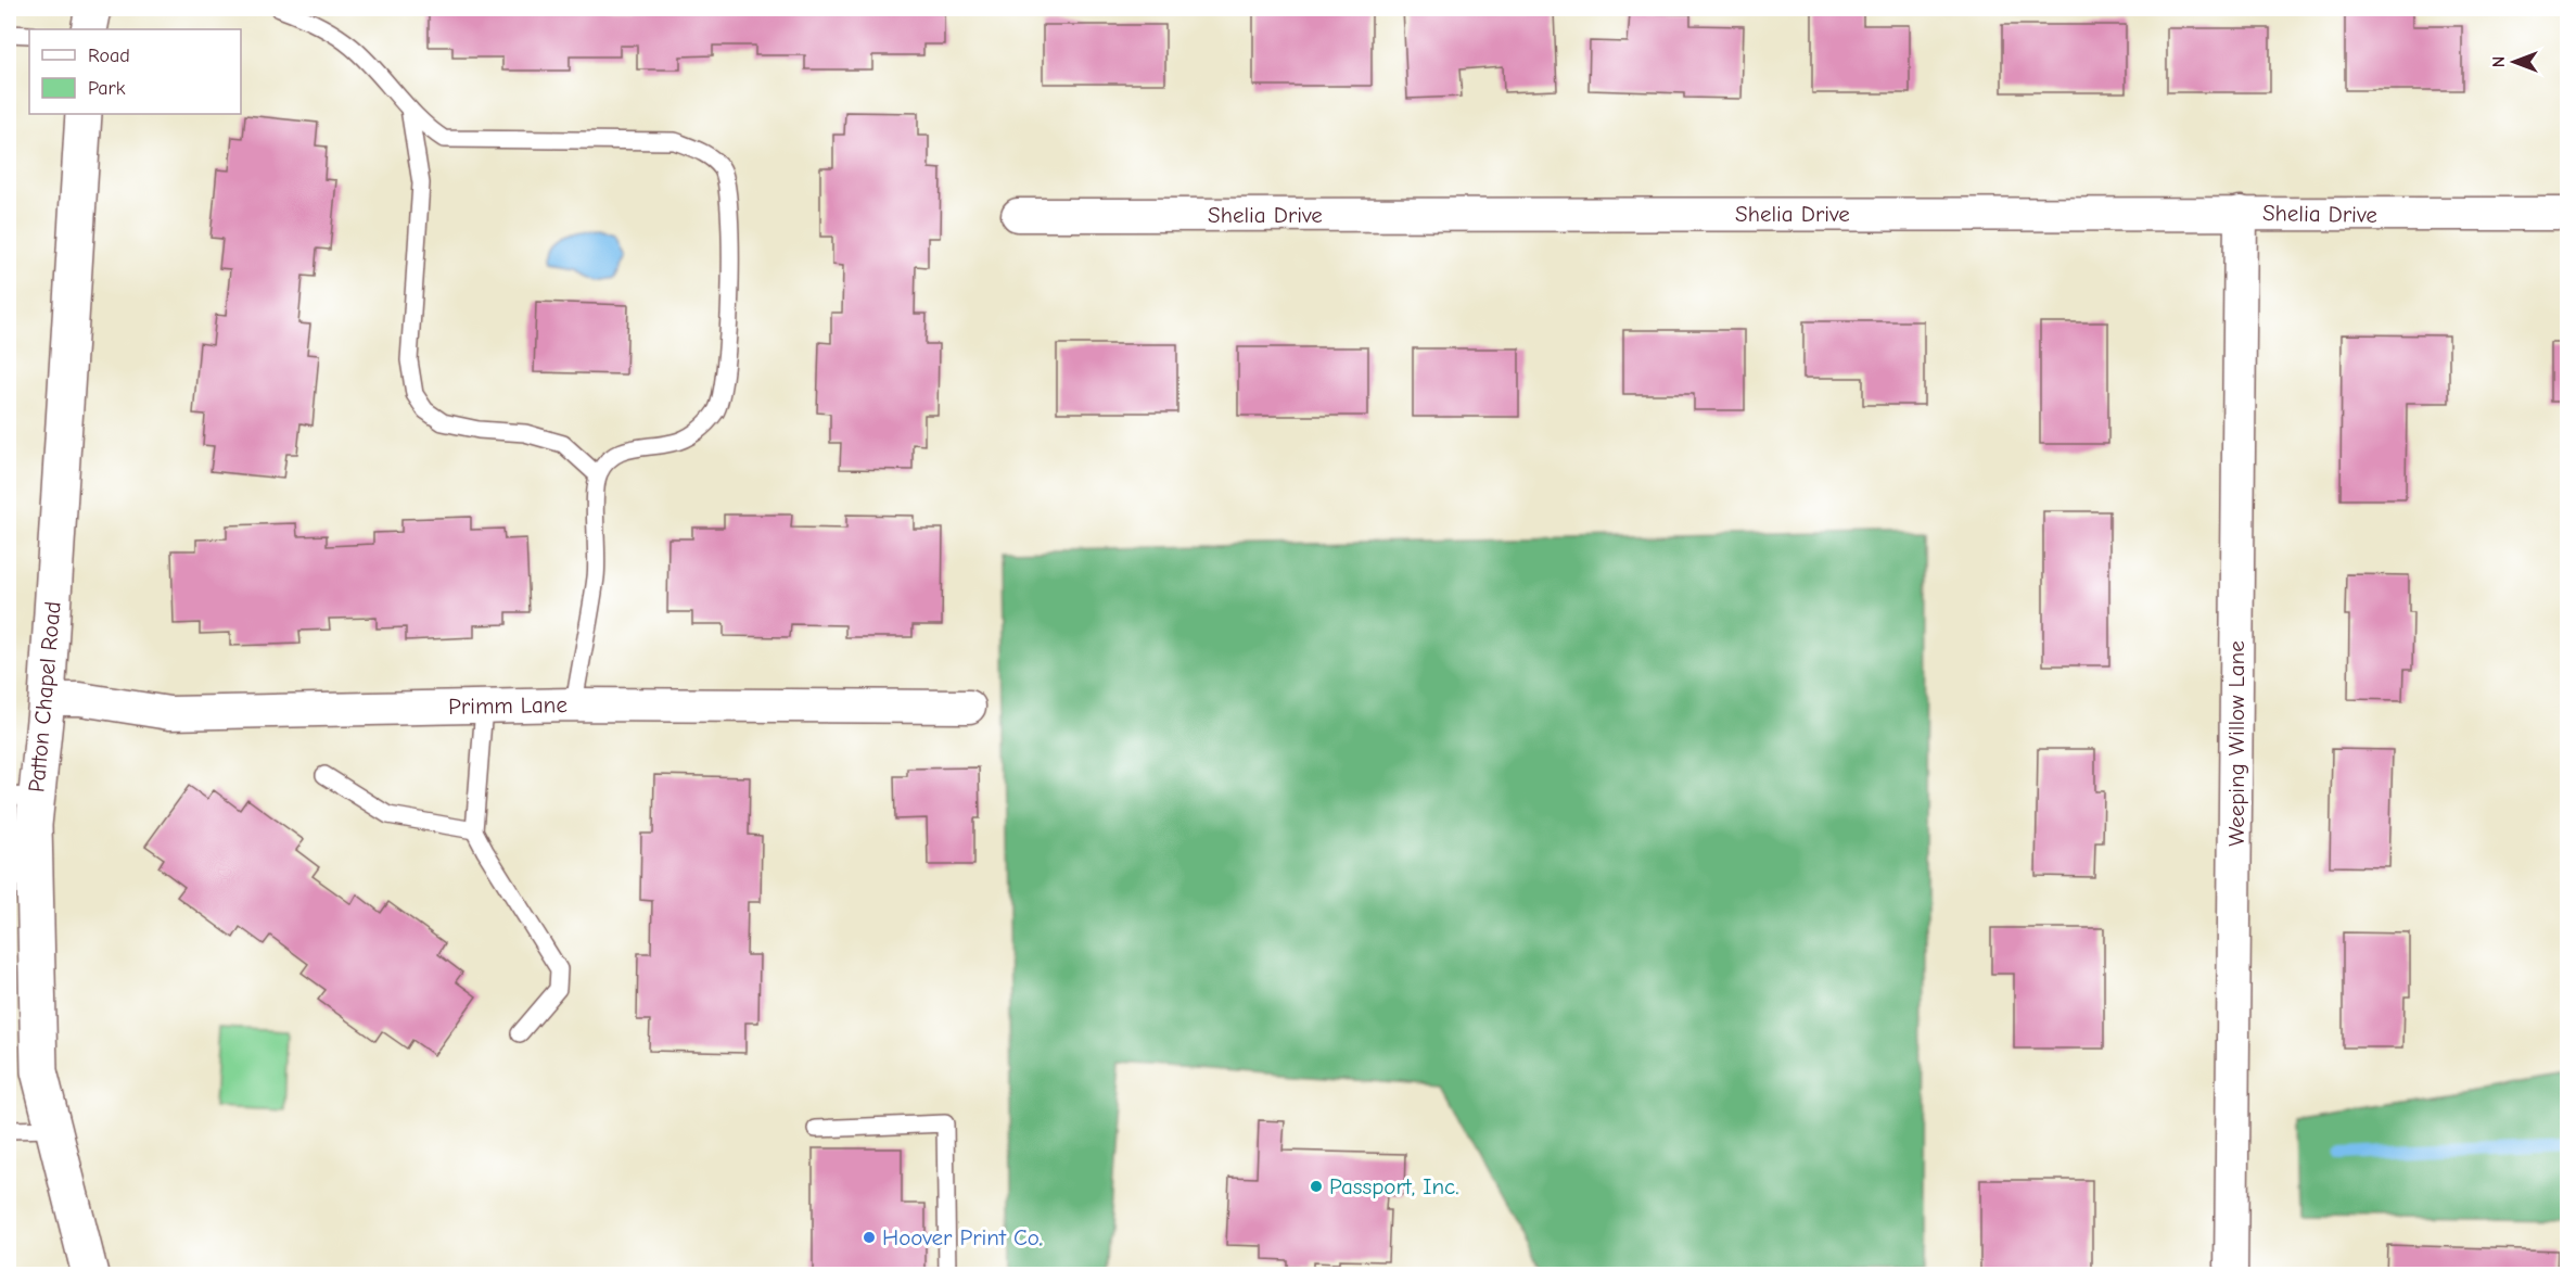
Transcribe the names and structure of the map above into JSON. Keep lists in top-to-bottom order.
{
  "streets": {
    "main road": ["Patton Chapel Road"],
    "street": ["Shelia Drive", "Primm Lane", "Weeping Willow Lane"]
  },
  "crossings": [
    ["Shelia Drive", "Weeping Willow Lane"],
    ["Patton Chapel Road", "Primm Lane"]
  ],
  "places": ["Passport, Inc.", "Hoover Print Co."],
  "legend": ["Road", "Park"],
  "north": "left"
}
